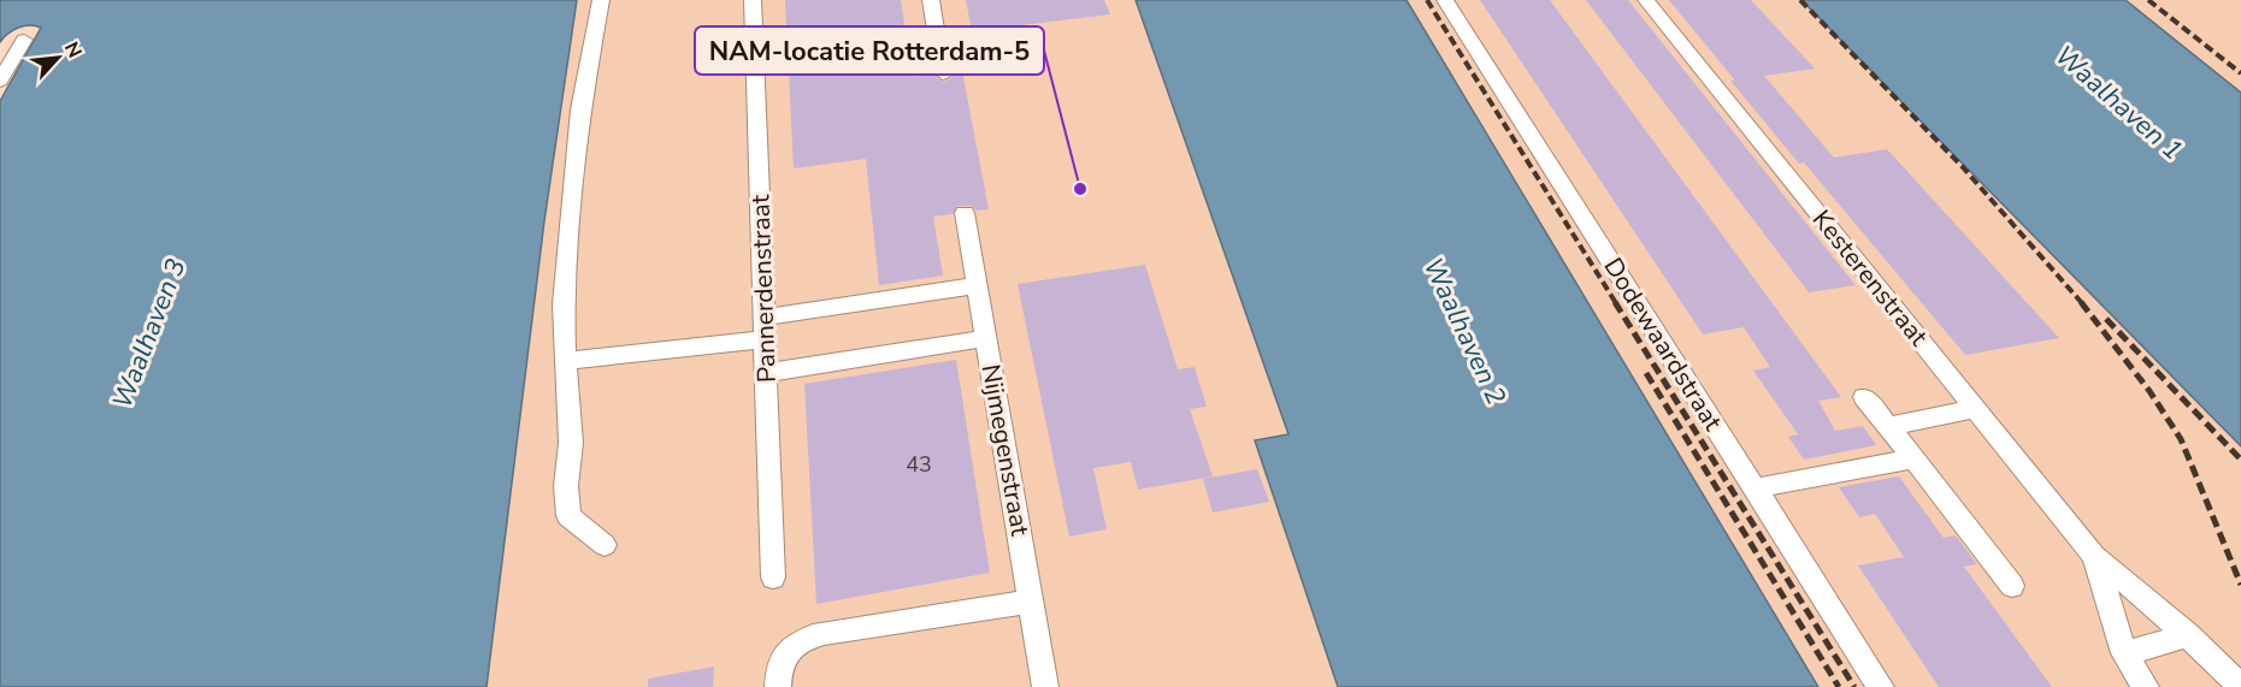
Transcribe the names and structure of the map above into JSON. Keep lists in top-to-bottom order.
{
  "streets": {
    "street": [
      "Kesterenstraat",
      "Pannerdenstraat",
      "Dodewaardstraat",
      "Nijmegenstraat"
    ]
  },
  "water": ["Waalhaven 1", "Waalhaven 2", "Waalhaven 3"],
  "places": ["NAM-locatie Rotterdam-5"],
  "house_numbers": ["43"],
  "north": "top right"
}
